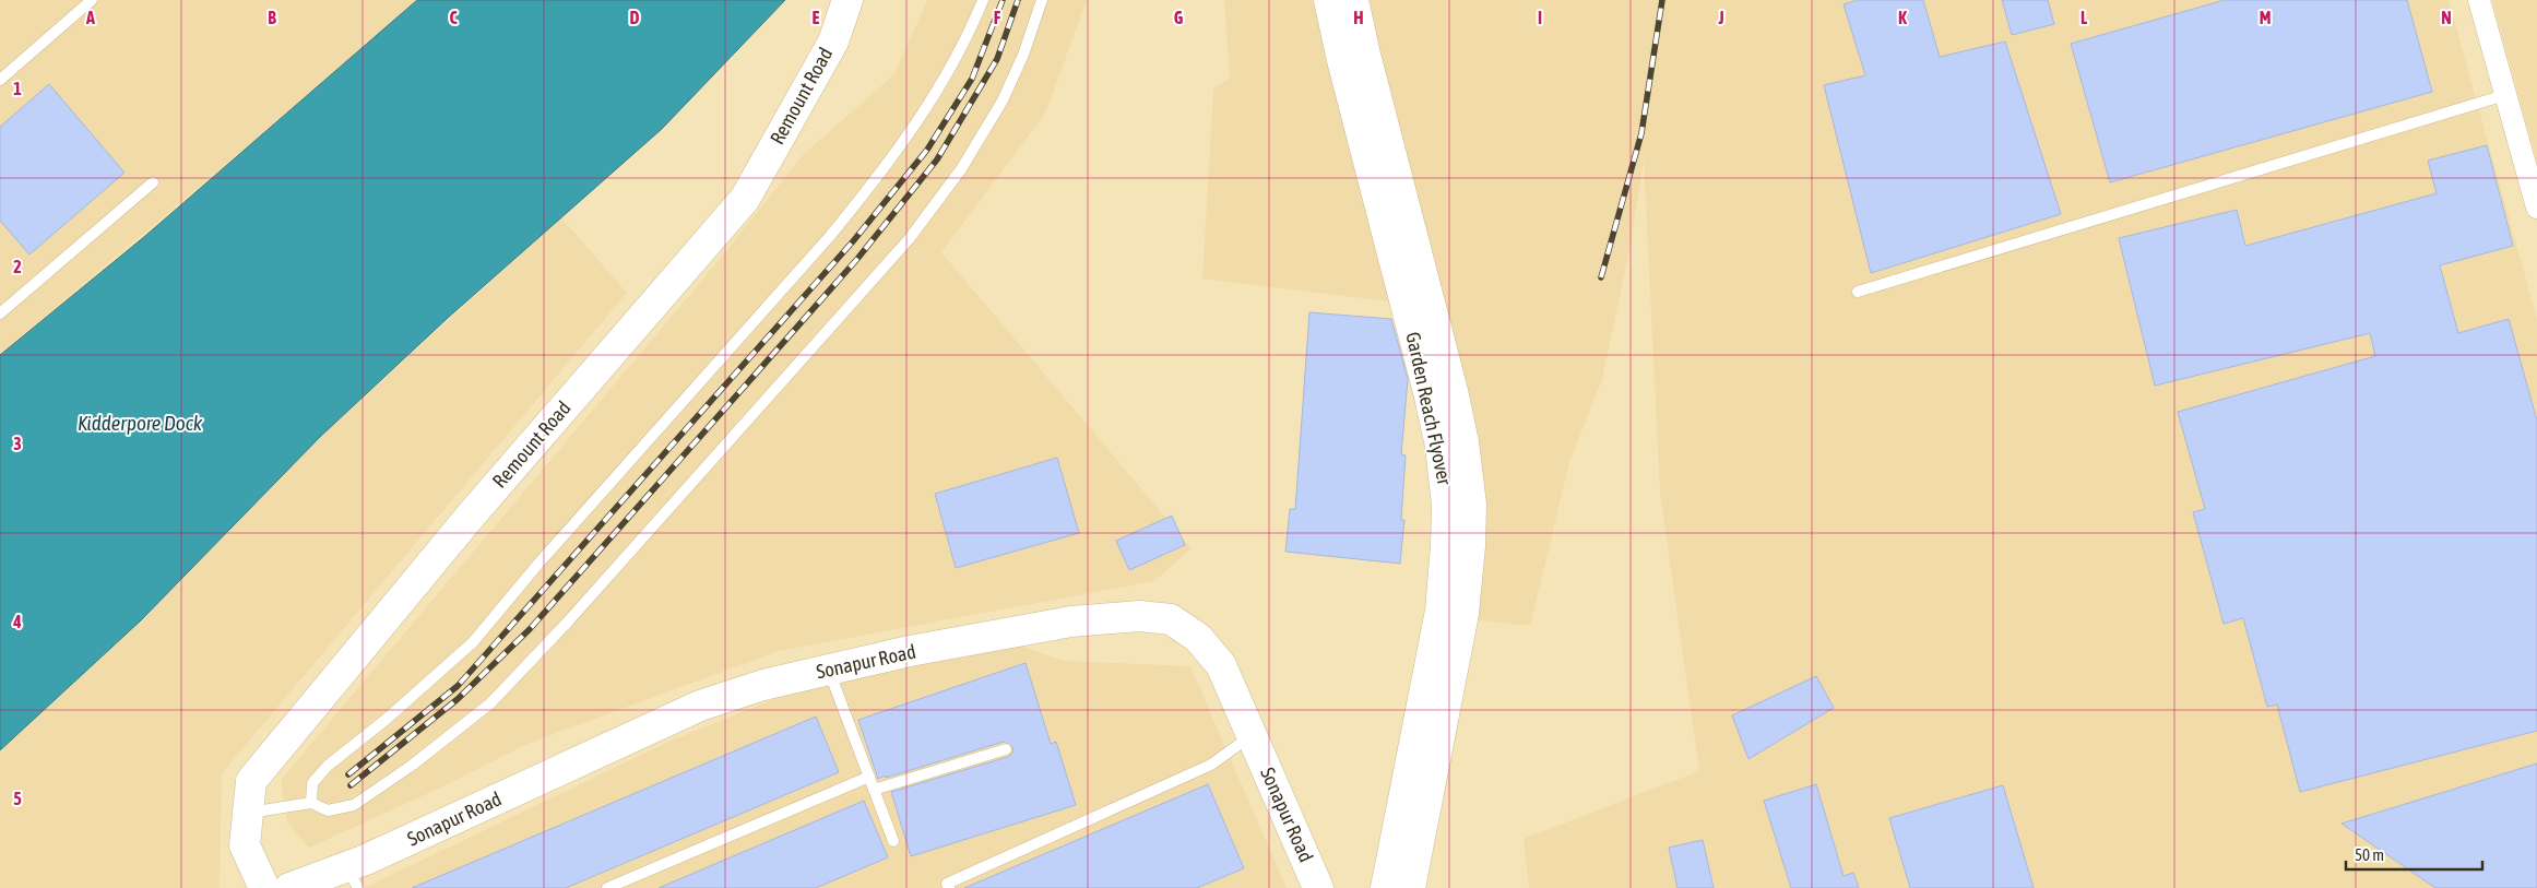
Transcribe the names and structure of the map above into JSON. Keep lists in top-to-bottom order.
{
  "streets": {
    "street": ["Remount Road", "Garden Reach Flyover", "Sonapur Road"]
  },
  "water": ["Kidderpore Dock"],
  "scale_bar": "50 m",
  "grid": {
    "columns": [
      "A",
      "B",
      "C",
      "D",
      "E",
      "F",
      "G",
      "H",
      "I",
      "J",
      "K",
      "L",
      "M",
      "N"
    ],
    "rows": [
      "1",
      "2",
      "3",
      "4",
      "5"
    ]
  }
}
